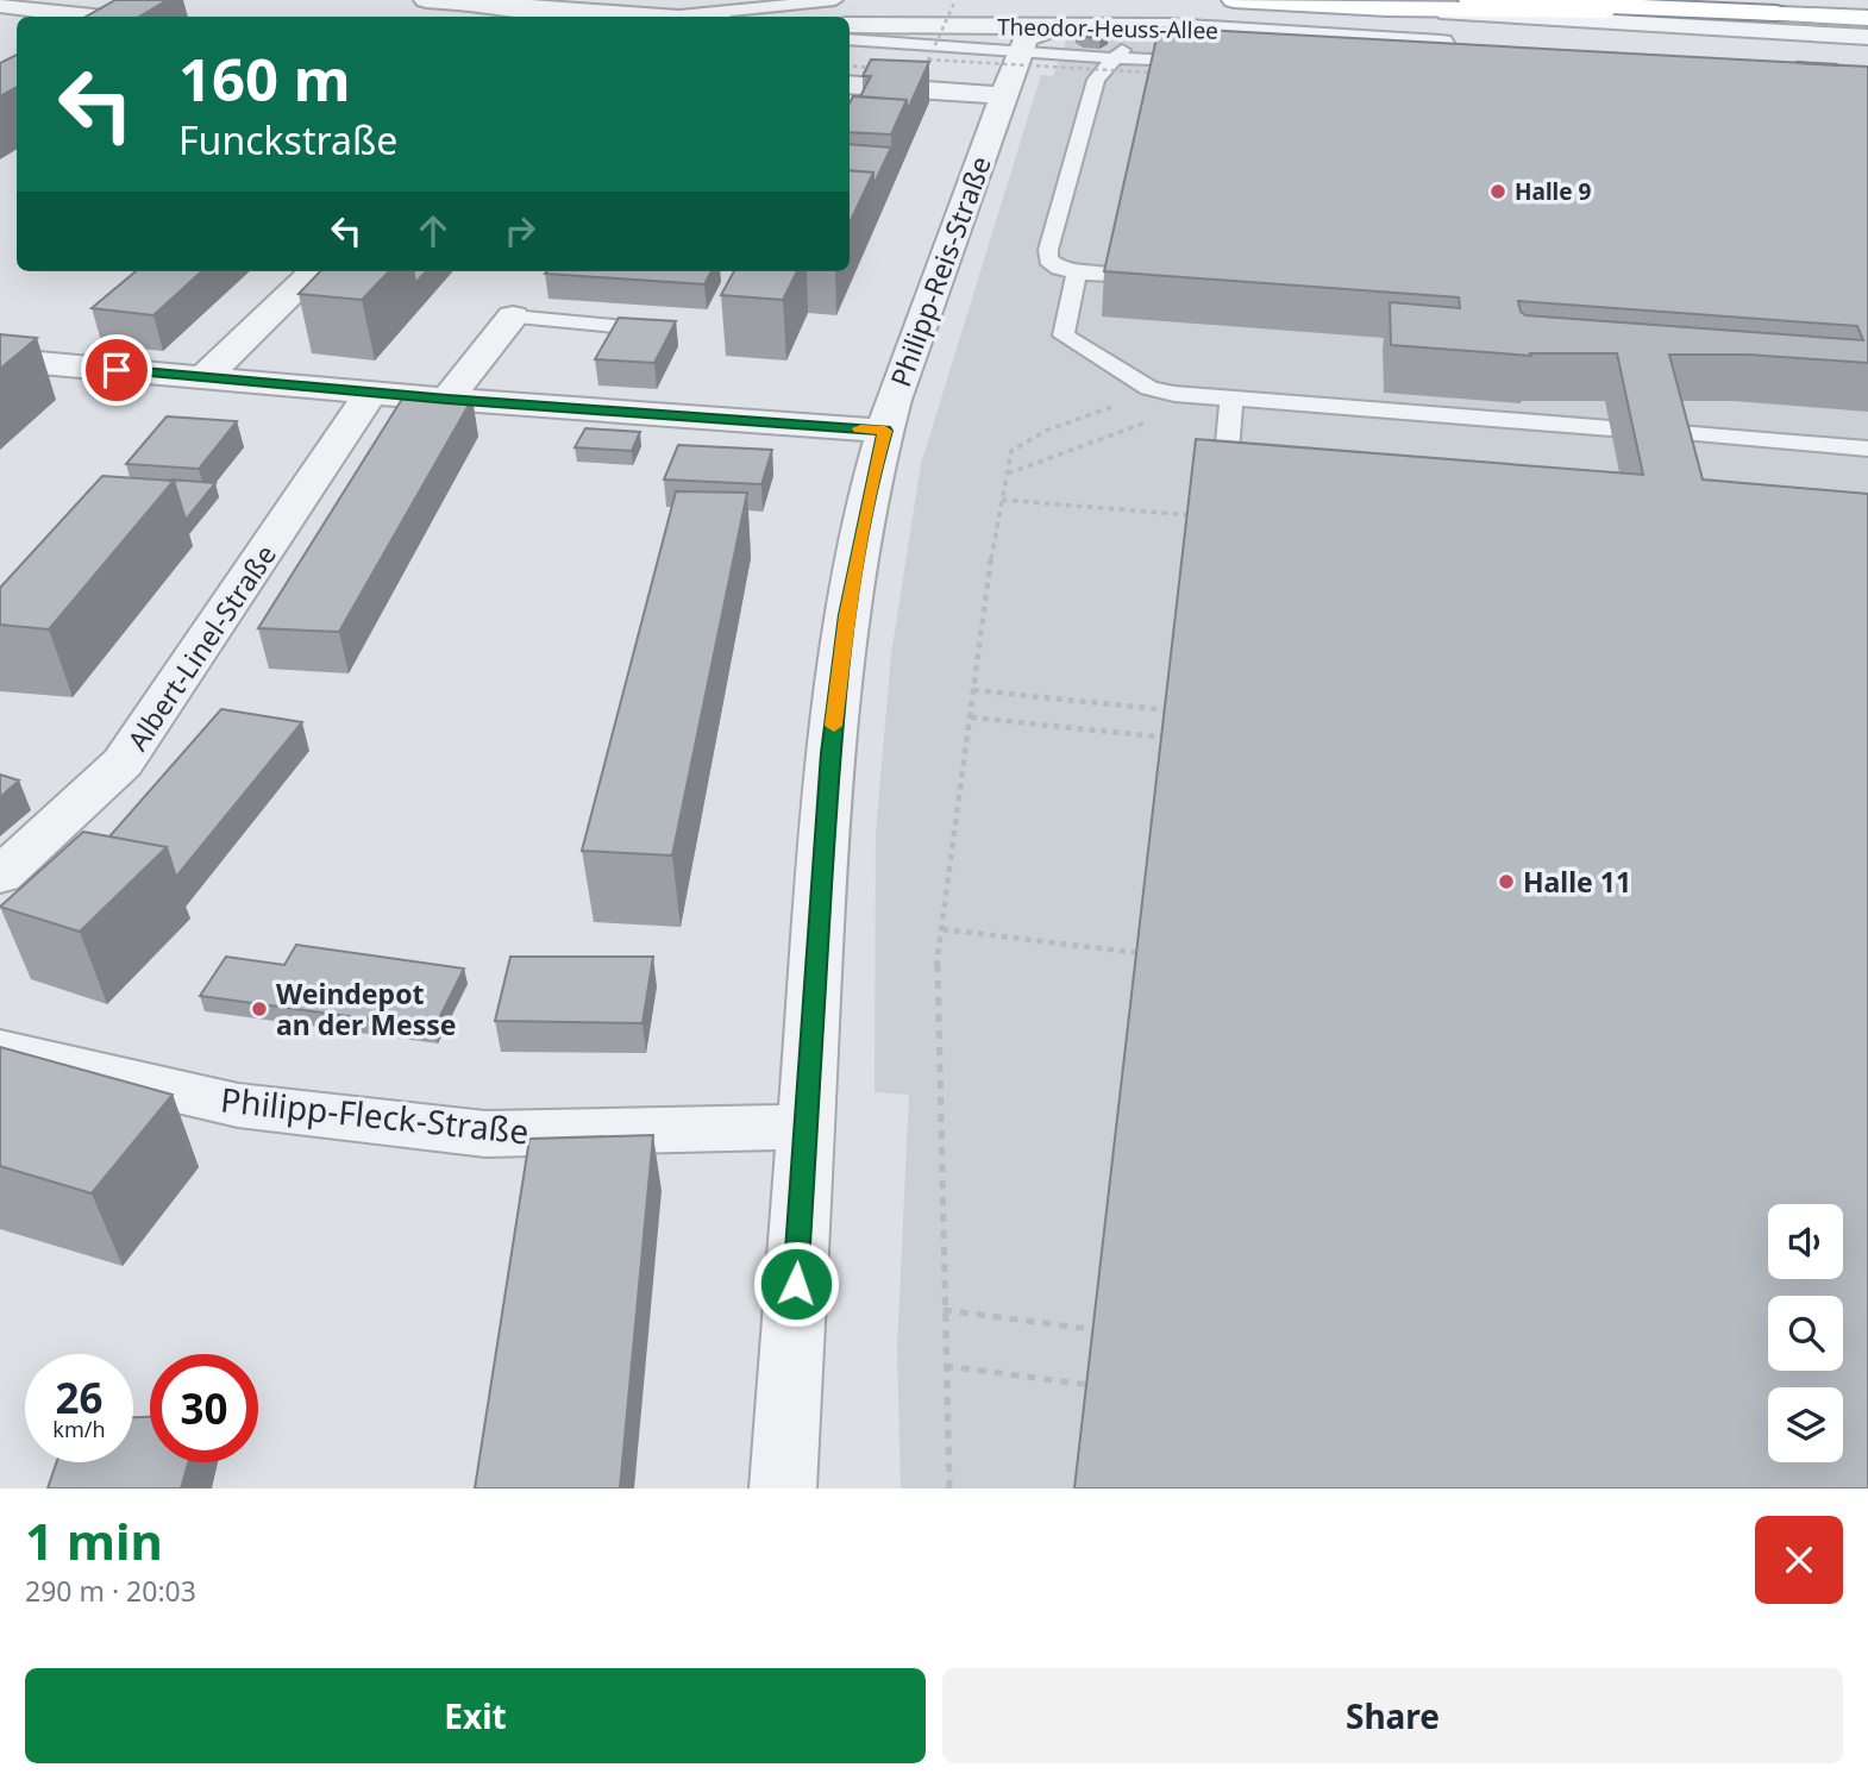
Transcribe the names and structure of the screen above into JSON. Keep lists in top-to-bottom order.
{
  "streets": {
    "main road": ["Theodor-Heuss-Allee"],
    "street": ["Philipp-Reis-Straße", "Albert-Linel-Straße", "Philipp-Fleck-Straße"]
  },
  "crossings": [
    ["Philipp-Reis-Straße", "Philipp-Fleck-Straße"]
  ],
  "places": ["Halle 9", "Halle 11", "Weindepot an der Messe"],
  "page": {
    "turn": ["160 m", "Funckstraße"],
    "speed": "26 km/h",
    "limit": "30",
    "heading": ["1 min", "290 m · 20:03"],
    "buttons": ["Exit", "Share"]
  }
}
